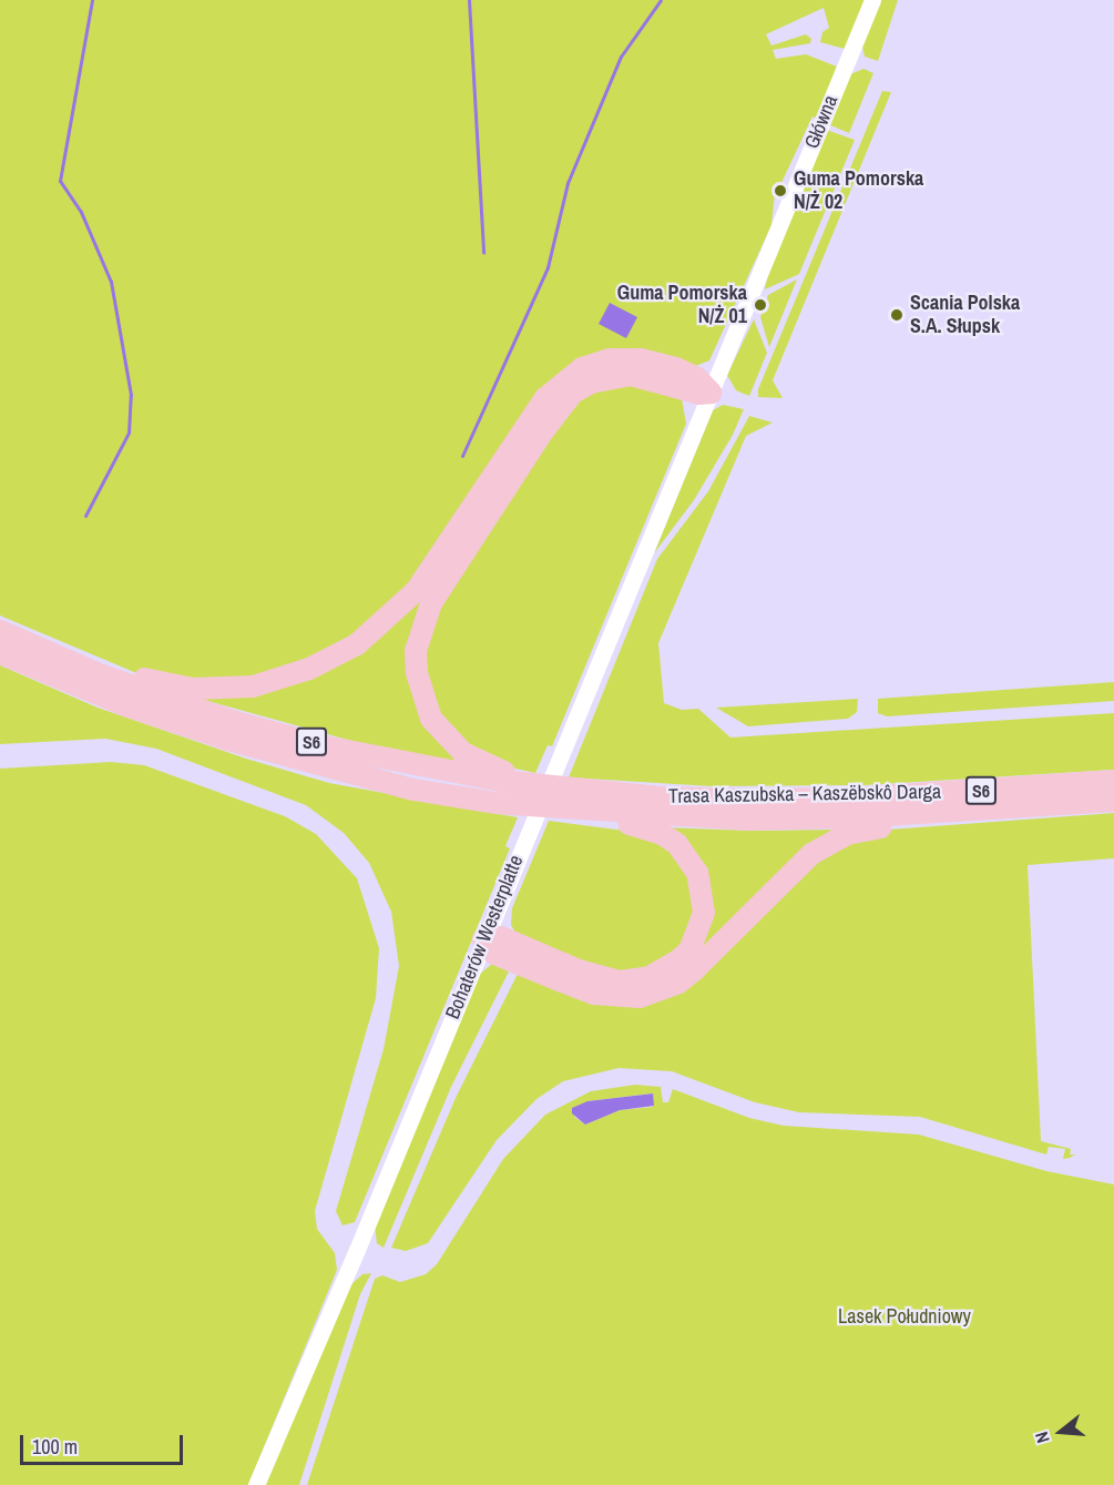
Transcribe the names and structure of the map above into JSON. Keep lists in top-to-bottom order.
{
  "streets": {
    "highway": ["S6", "Trasa Kaszubska – Kaszëbskô Darga"],
    "main road": ["Główna", "Bohaterów Westerplatte"]
  },
  "crossings": [
    ["Główna", "Bohaterów Westerplatte"]
  ],
  "parks": ["Lasek Południowy"],
  "places": ["Guma Pomorska N/Ż 02", "Guma Pomorska N/Ż 01", "Scania Polska S.A. Słupsk"],
  "scale_bar": "100 m",
  "north": "left"
}
